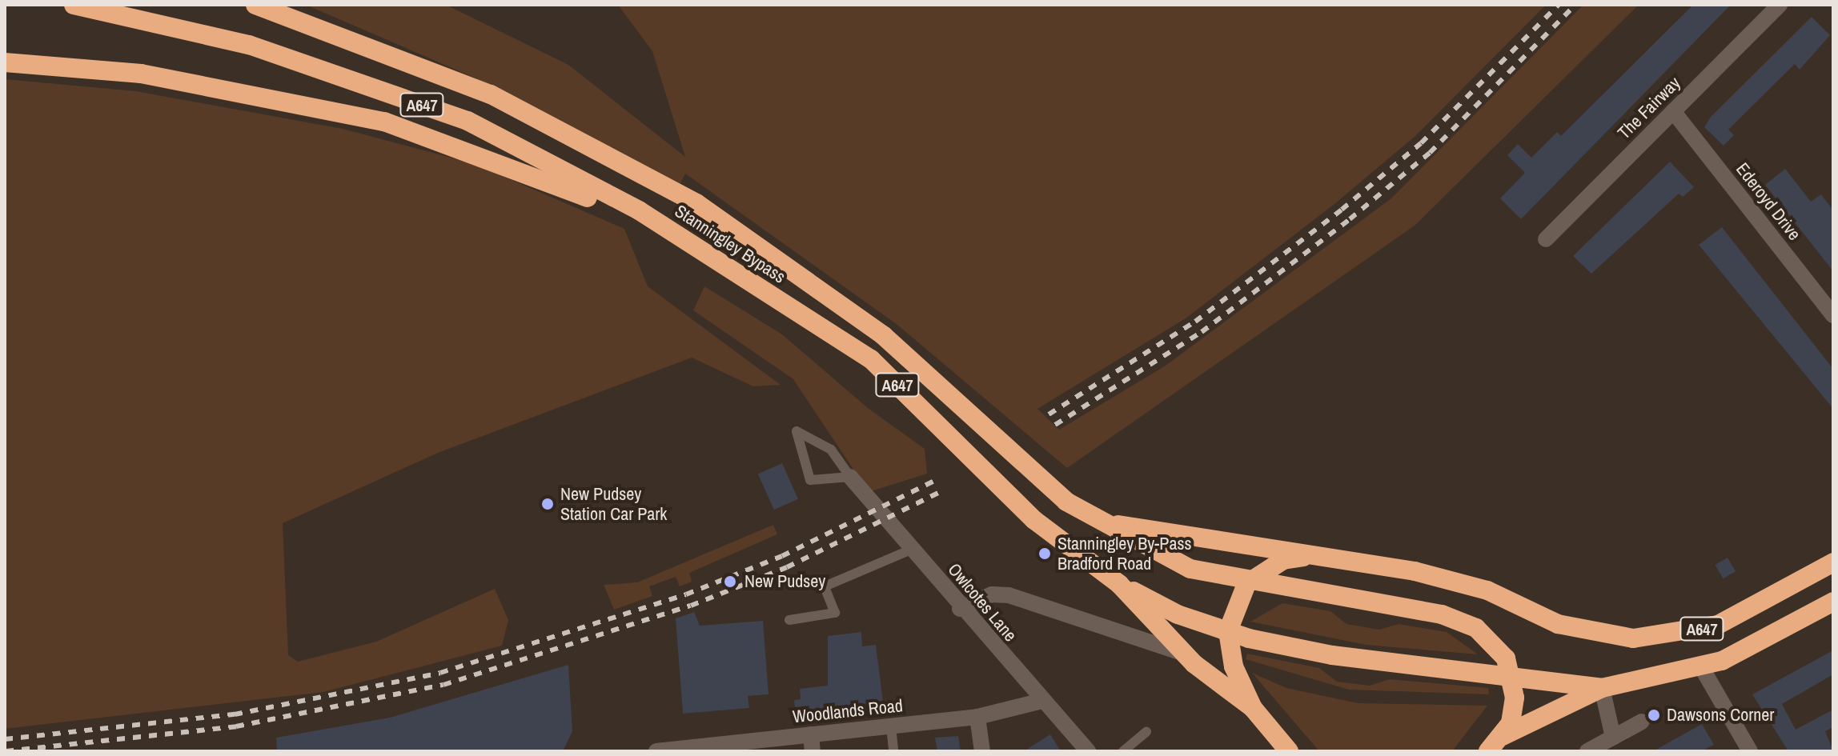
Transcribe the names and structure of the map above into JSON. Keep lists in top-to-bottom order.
{
  "streets": {
    "highway": ["A647", "Stanningley Bypass"],
    "street": [
      "The Fairway",
      "Ederoyd Drive",
      "Owlcotes Lane",
      "Woodlands Road"
    ]
  },
  "crossings": [
    ["A647", "Stanningley Bypass"],
    ["The Fairway", "Ederoyd Drive"],
    ["Owlcotes Lane", "Woodlands Road"]
  ],
  "places": [
    "New Pudsey Station Car Park",
    "Stanningley By-Pass Bradford Road",
    "New Pudsey",
    "Dawsons Corner"
  ]
}
